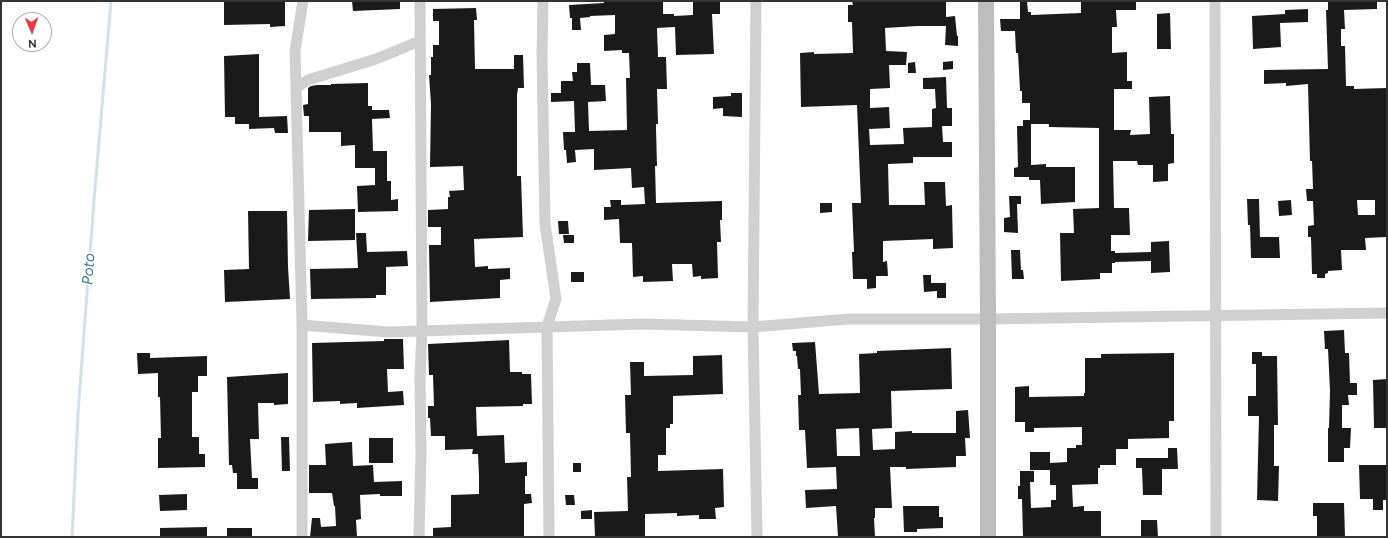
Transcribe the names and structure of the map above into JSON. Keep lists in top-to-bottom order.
{
  "water": ["Poto"],
  "north": "bottom"
}
